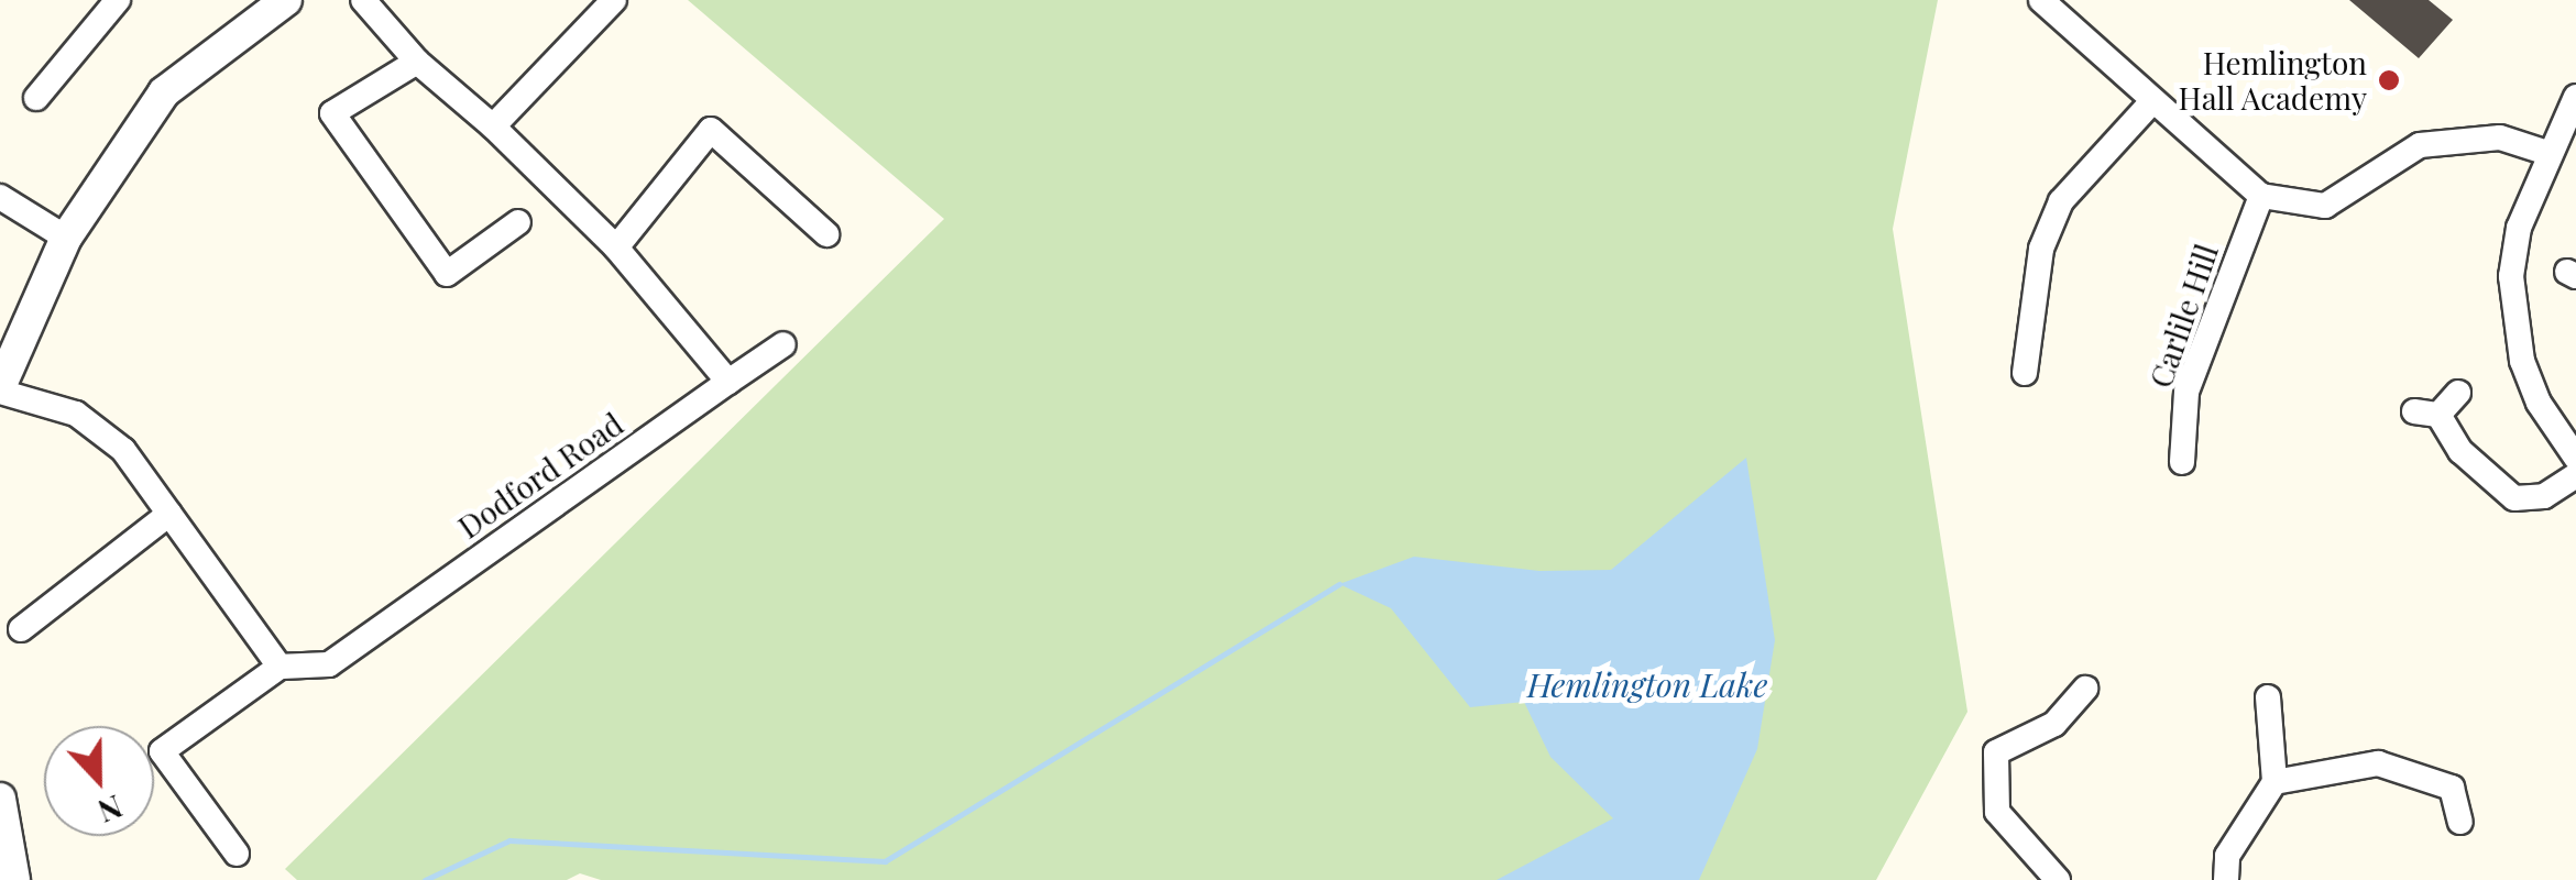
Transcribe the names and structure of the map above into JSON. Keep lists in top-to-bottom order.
{
  "streets": {
    "street": ["Carlile Hill", "Dodford Road"]
  },
  "water": ["Hemlington Lake"],
  "places": ["Hemlington Hall Academy"],
  "north": "bottom"
}
